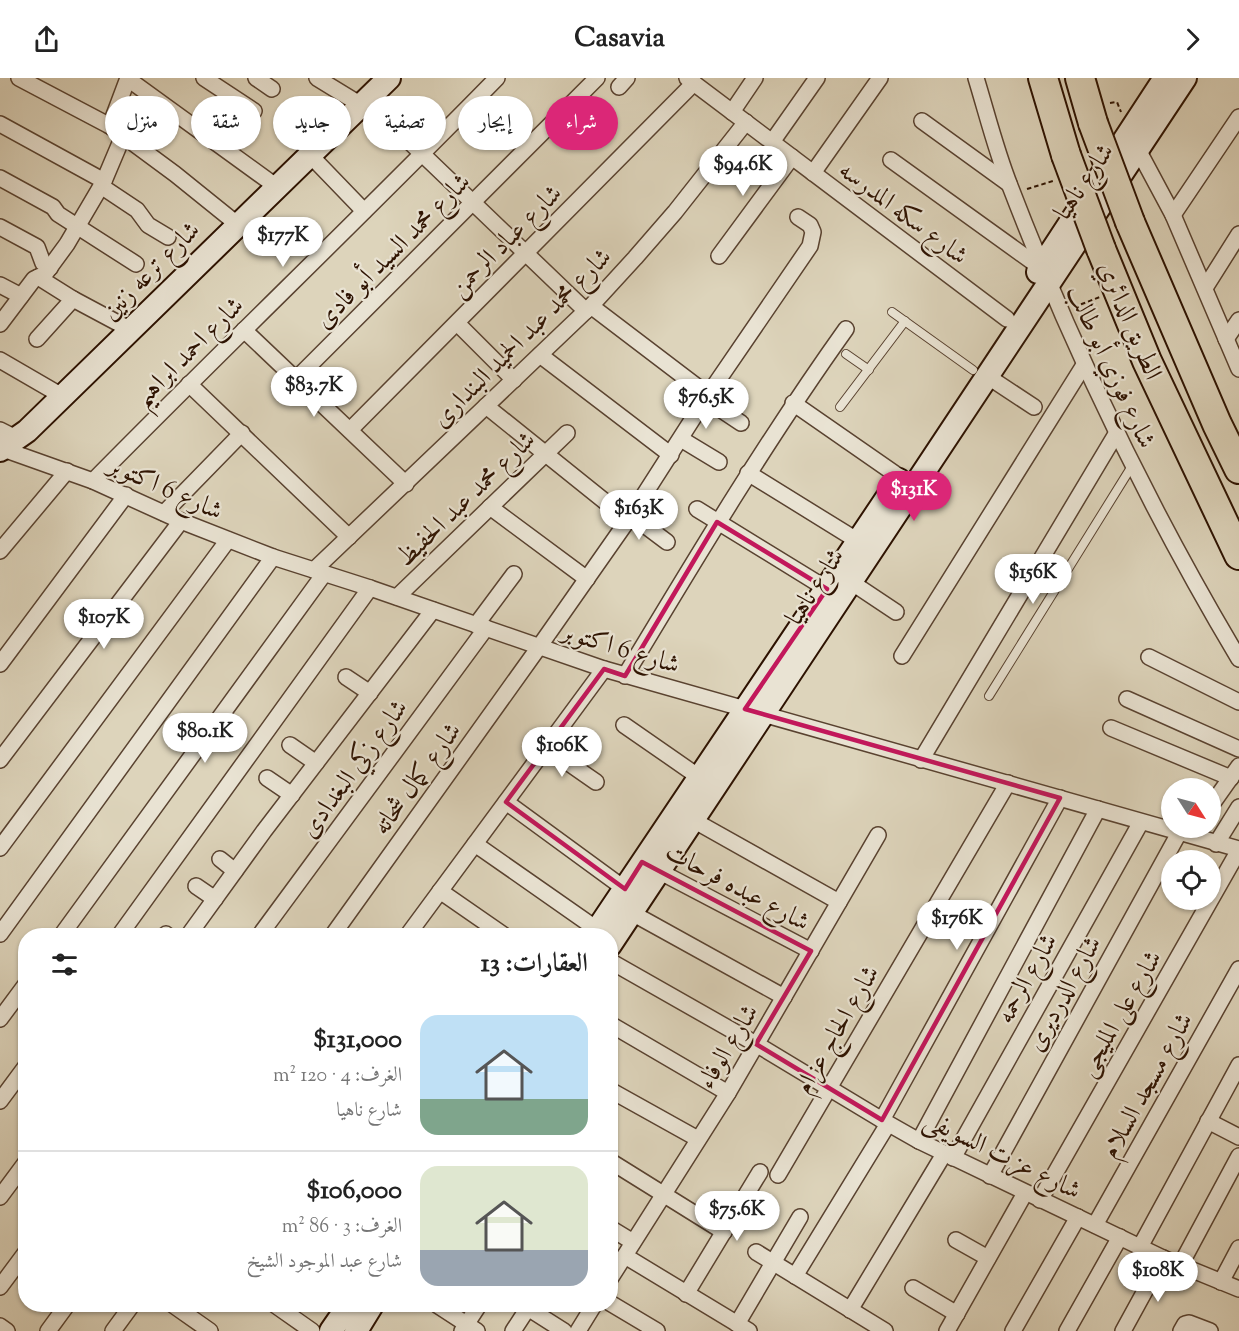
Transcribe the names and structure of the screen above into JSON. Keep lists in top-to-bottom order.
{
  "streets": {
    "highway": ["الطريق الدائري"],
    "main road": ["شارع ناهيا", "شارع ترعه زنين"],
    "street": [
      "شارع سكه المدرسه",
      "شارع عباد الرحمن",
      "شارع محمد السيد أبو فادى",
      "شارع محمد عبد الحميد البندارى",
      "شارع احمد ابراهيم",
      "شارع فوزي أبو طالب",
      "شارع 6 اكتوبر",
      "شارع محمد عبد الحفيظ",
      "شارع زكي البغدادى",
      "شارع كمال شحاته",
      "شارع عبده فرحات",
      "شارع الرحمه",
      "شارع الدرديرى",
      "شارع على المليجى",
      "شارع الحاج عزام",
      "شارع الوفاء",
      "شارع مسجد السلام",
      "شارع عزت السويفى"
    ]
  },
  "crossings": [
    ["شارع ناهيا", "شارع سكه المدرسه"],
    ["شارع ناهيا", "شارع فوزي أبو طالب"],
    ["شارع ناهيا", "شارع 6 اكتوبر"],
    ["شارع ناهيا", "شارع عبده فرحات"],
    ["شارع سكه المدرسه", "شارع عباد الرحمن"],
    ["شارع سكه المدرسه", "شارع محمد عبد الحميد البندارى"],
    ["شارع ترعه زنين", "شارع 6 اكتوبر"],
    ["شارع محمد عبد الحميد البندارى", "شارع 6 اكتوبر"],
    ["شارع احمد ابراهيم", "شارع 6 اكتوبر"],
    ["شارع 6 اكتوبر", "شارع محمد عبد الحفيظ"],
    ["شارع 6 اكتوبر", "شارع زكي البغدادى"],
    ["شارع 6 اكتوبر", "شارع كمال شحاته"],
    ["شارع 6 اكتوبر", "شارع الرحمه"],
    ["شارع 6 اكتوبر", "شارع على المليجى"],
    ["شارع 6 اكتوبر", "شارع الحاج عزام"],
    ["شارع عبده فرحات", "شارع الوفاء"],
    ["شارع الرحمه", "شارع عزت السويفى"],
    ["شارع الدرديرى", "شارع عزت السويفى"],
    ["شارع على المليجى", "شارع عزت السويفى"],
    ["شارع الحاج عزام", "شارع عزت السويفى"],
    ["شارع الوفاء", "شارع عزت السويفى"],
    ["شارع مسجد السلام", "شارع عزت السويفى"]
  ],
  "north": "bottom right",
  "page": {
    "header": "Casavia",
    "chip": [
      "شراء",
      "إيجار",
      "تصفية",
      "جديد",
      "شقة",
      "منزل"
    ],
    "price": [
      "$94.6K",
      "$177K",
      "$83.7K",
      "$76.5K",
      "$131K",
      "$163K",
      "$156K",
      "$107K",
      "$80.1K",
      "$106K",
      "$176K",
      "$75.6K",
      "$108K"
    ],
    "heading": "العقارات: 13",
    "list": [
      {
        "name": "$131,000",
        "note": "الغرف: 4 · 120 m² · شارع ناهيا"
      },
      {
        "name": "$106,000",
        "note": "الغرف: 3 · 86 m² · شارع عبد الموجود الشيخ"
      }
    ]
  }
}
